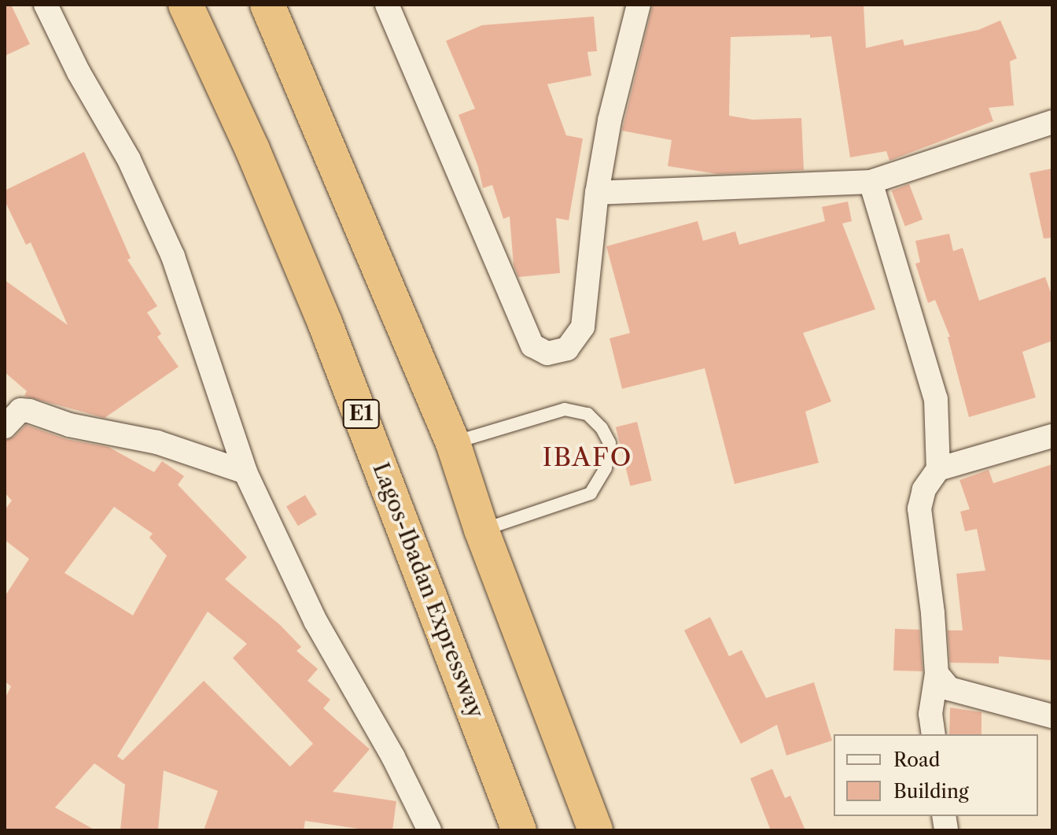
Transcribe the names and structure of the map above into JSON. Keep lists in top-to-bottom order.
{
  "streets": {
    "highway": ["E1", "Lagos-Ibadan Expressway"]
  },
  "districts": ["IBAFO"],
  "legend": ["Road", "Building"]
}
